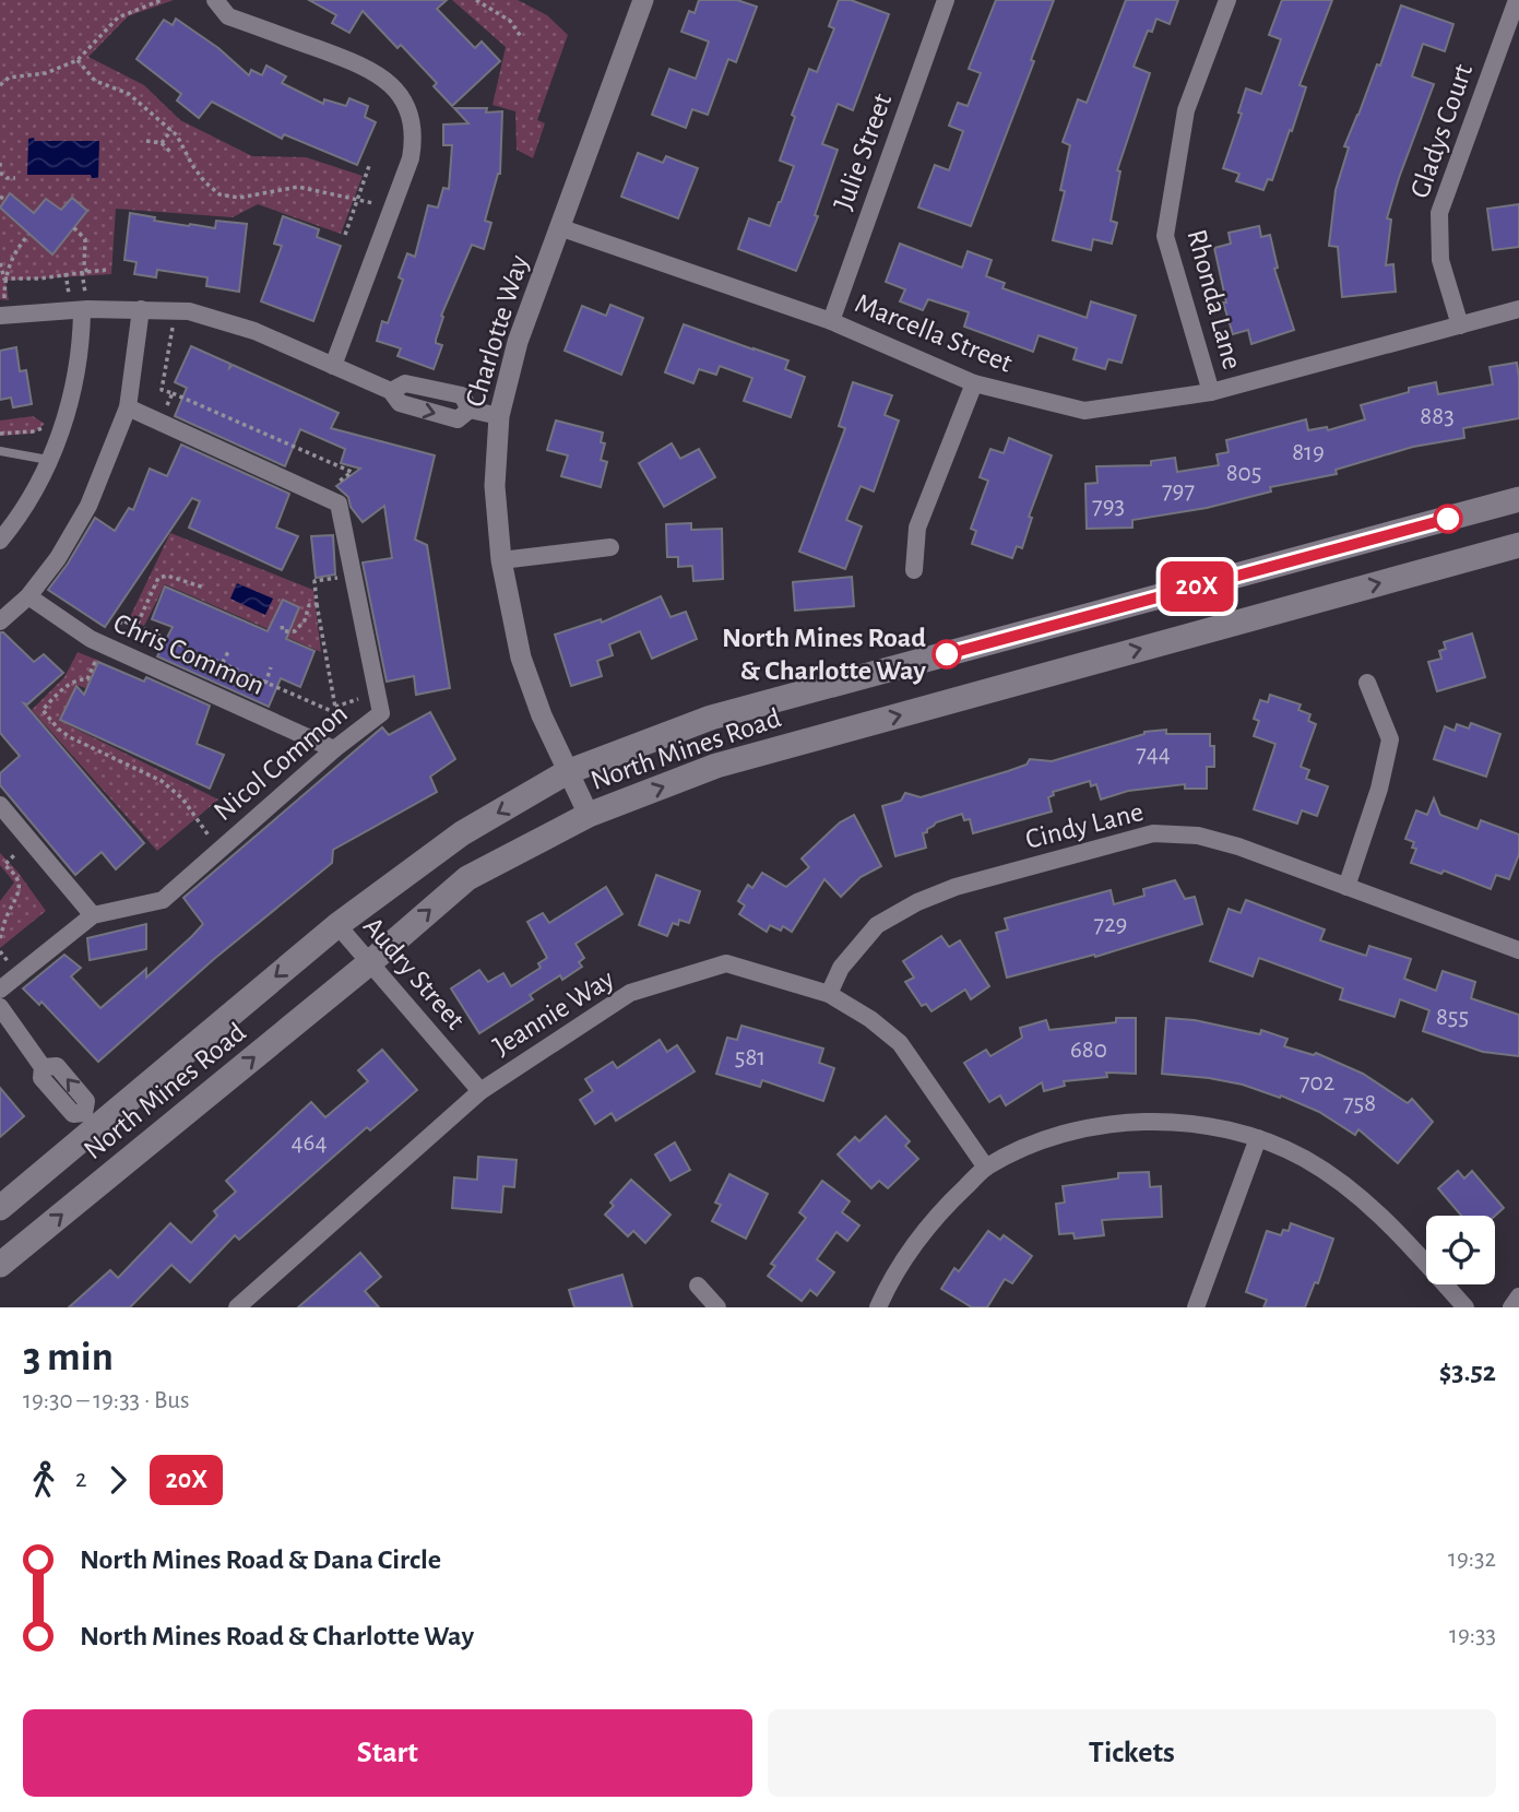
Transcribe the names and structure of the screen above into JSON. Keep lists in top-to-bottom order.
{
  "streets": {
    "main road": ["North Mines Road"],
    "street": [
      "Gladys Court",
      "Julie Street",
      "Rhonda Lane",
      "Charlotte Way",
      "Marcella Street",
      "Chris Common",
      "Nicol Common",
      "Cindy Lane",
      "Audry Street",
      "Jeannie Way"
    ]
  },
  "crossings": [
    ["Gladys Court", "Marcella Street"],
    ["Julie Street", "Marcella Street"],
    ["Rhonda Lane", "Marcella Street"],
    ["Charlotte Way", "Marcella Street"],
    ["Charlotte Way", "North Mines Road"],
    ["Chris Common", "Nicol Common"],
    ["North Mines Road", "Audry Street"],
    ["Cindy Lane", "Jeannie Way"],
    ["Audry Street", "Jeannie Way"]
  ],
  "places": ["North Mines Road & Charlotte Way"],
  "lines": ["bus line 20X"],
  "house_numbers": [
    "883",
    "819",
    "805",
    "797",
    "793",
    "744",
    "729",
    "855",
    "680",
    "581",
    "702",
    "758",
    "464"
  ],
  "page": {
    "on_map": "20X",
    "heading": ["3 min", "19:30 – 19:33 · Bus", "$3.52"],
    "legs": ["2", "20X"],
    "list": [
      {
        "name": "North Mines Road & Dana Circle",
        "value": "19:32"
      },
      {
        "name": "North Mines Road & Charlotte Way",
        "value": "19:33"
      }
    ],
    "buttons": ["Start", "Tickets"]
  }
}
